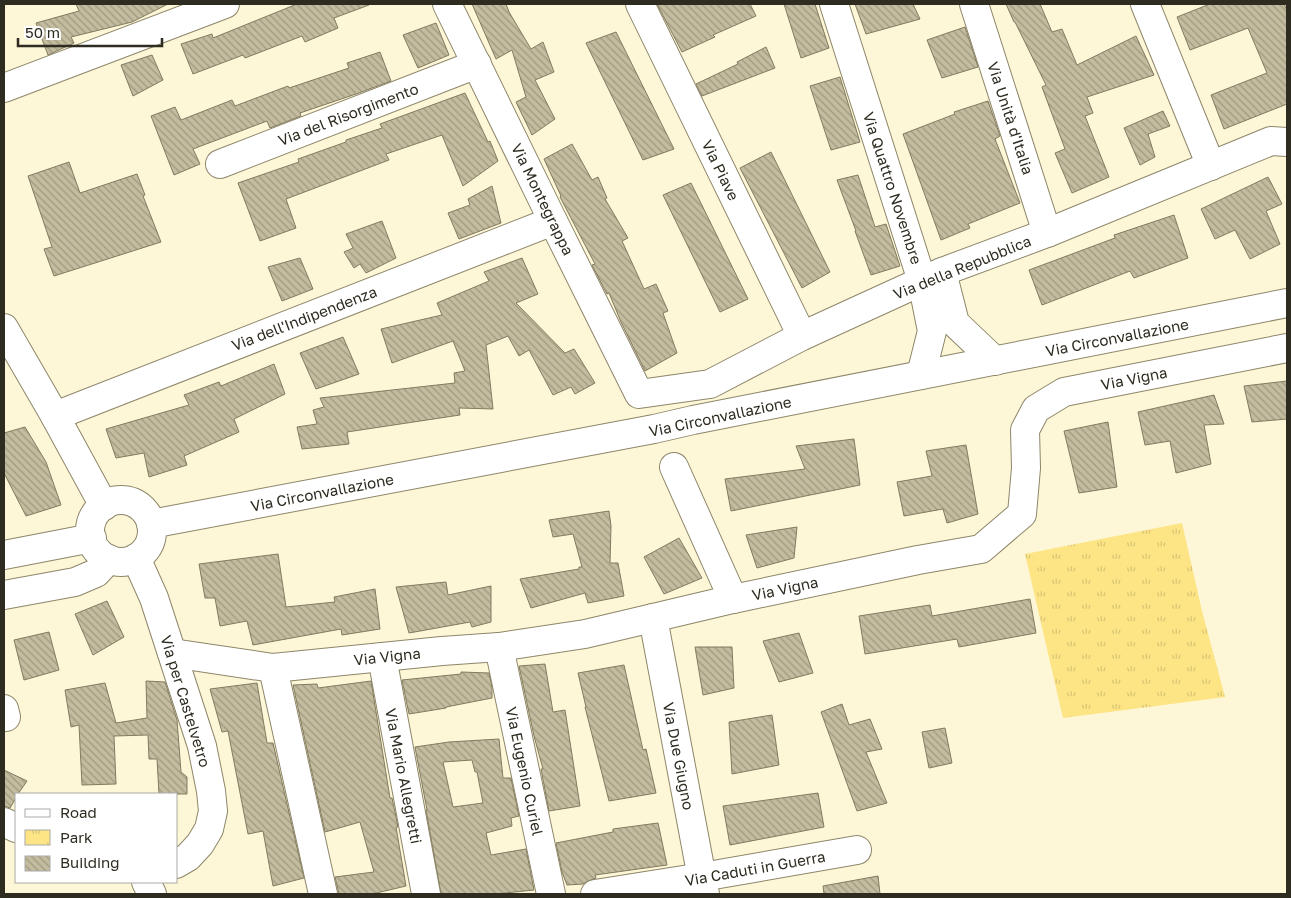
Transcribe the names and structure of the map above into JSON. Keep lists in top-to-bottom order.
{
  "streets": {
    "street": [
      "Via del Risorgimento",
      "Via Unità d'Italia",
      "Via Piave",
      "Via Quattro Novembre",
      "Via Montegrappa",
      "Via della Repubblica",
      "Via dell'Indipendenza",
      "Via Circonvallazione",
      "Via Vigna",
      "Via per Castelvetro",
      "Via Due Giugno",
      "Via Eugenio Curiel",
      "Via Mario Allegretti",
      "Via Caduti in Guerra"
    ]
  },
  "crossings": [
    ["Via del Risorgimento", "Via Montegrappa"],
    ["Via Unità d'Italia", "Via della Repubblica"],
    ["Via Piave", "Via della Repubblica"],
    ["Via Quattro Novembre", "Via della Repubblica"],
    ["Via Quattro Novembre", "Via Circonvallazione"],
    ["Via Montegrappa", "Via della Repubblica"],
    ["Via Montegrappa", "Via dell'Indipendenza"],
    ["Via Circonvallazione", "Via per Castelvetro"],
    ["Via Vigna", "Via per Castelvetro"],
    ["Via Vigna", "Via Due Giugno"],
    ["Via Vigna", "Via Eugenio Curiel"],
    ["Via Vigna", "Via Mario Allegretti"],
    ["Via Due Giugno", "Via Caduti in Guerra"]
  ],
  "legend": ["Road", "Park", "Building"],
  "scale_bar": "50 m"
}
